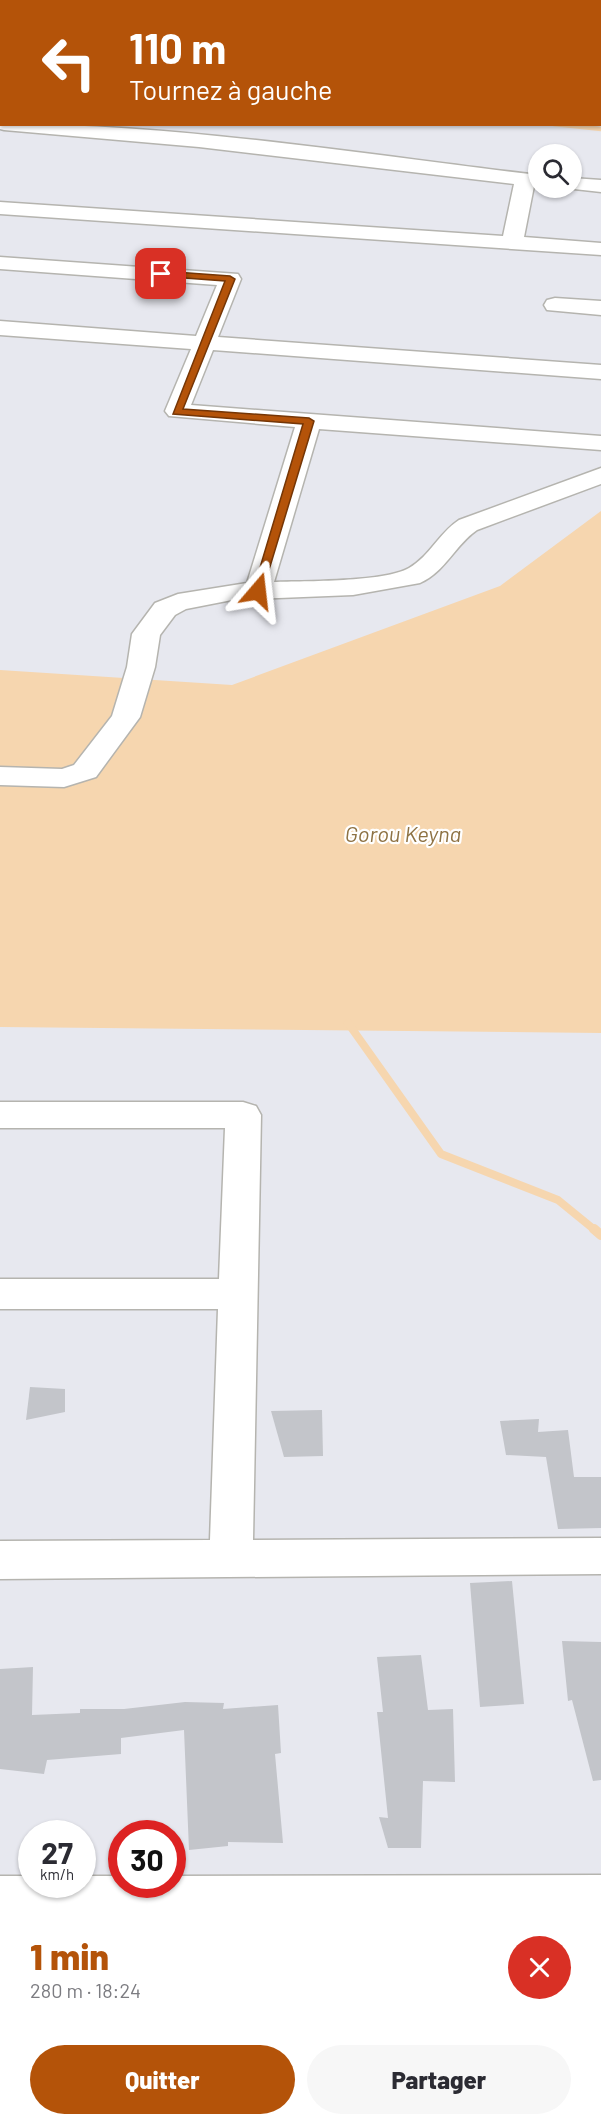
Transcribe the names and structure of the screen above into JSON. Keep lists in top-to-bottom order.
{
  "water": ["Gorou Keyna"],
  "page": {
    "turn": ["110 m", "Tournez à gauche"],
    "speed": "27 km/h",
    "limit": "30",
    "heading": ["1 min", "280 m · 18:24"],
    "buttons": ["Quitter", "Partager"]
  }
}
